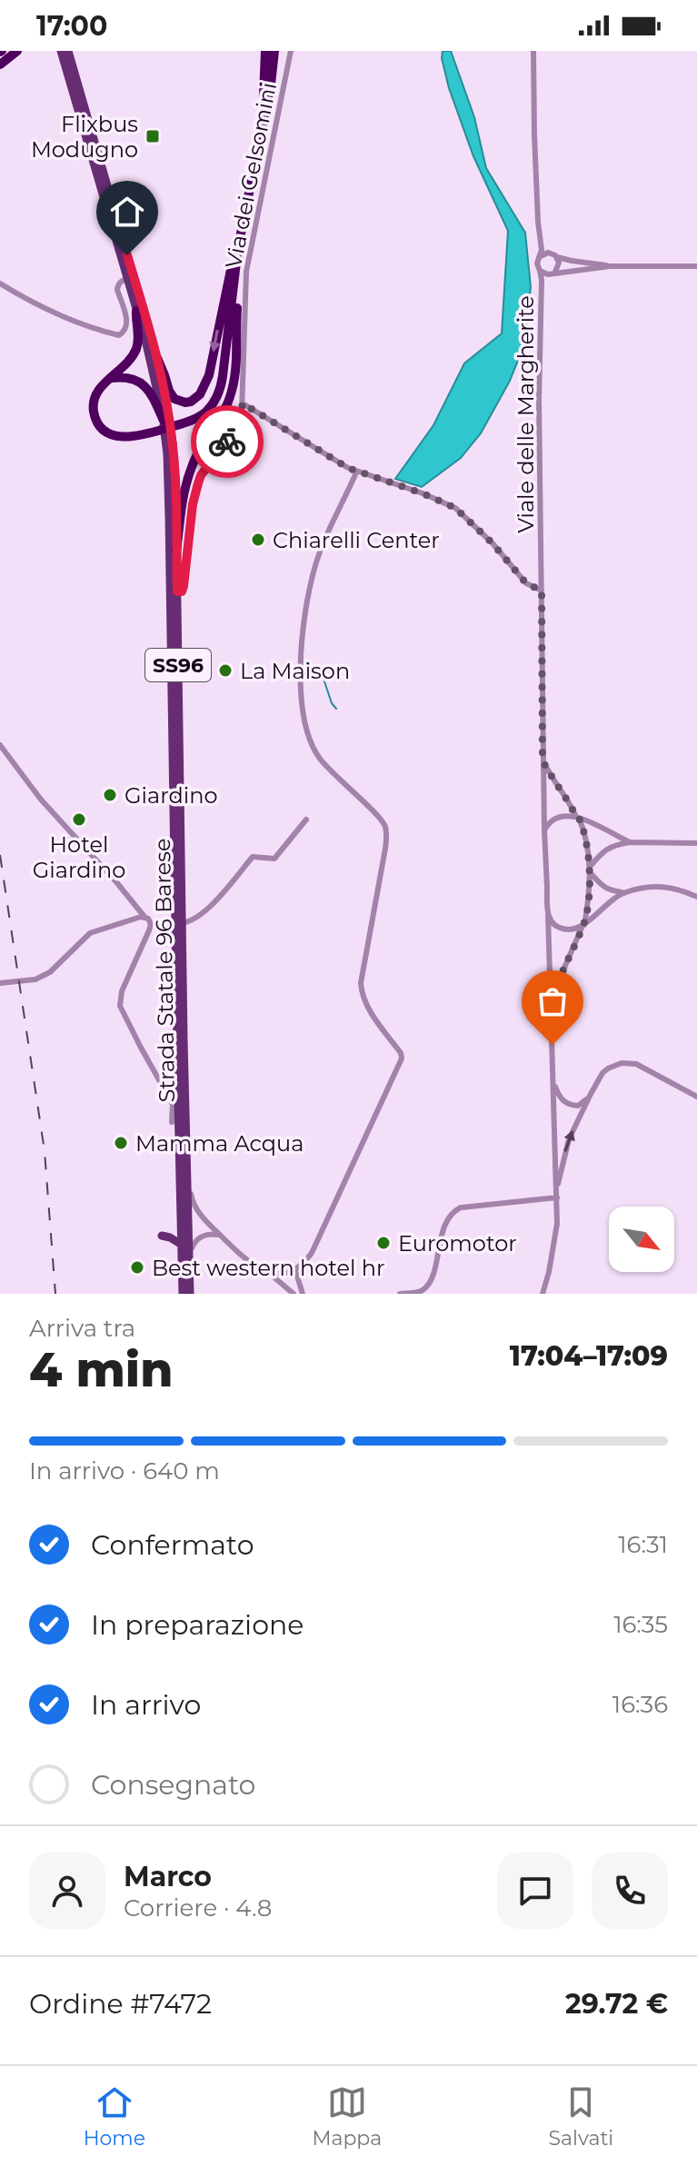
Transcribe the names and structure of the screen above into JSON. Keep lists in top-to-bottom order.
{
  "streets": {
    "main road": ["SS96", "Strada Statale 96 Barese"],
    "street": ["Via dei Gelsomini", "Viale delle Margherite"]
  },
  "crossings": [
    ["Via dei Gelsomini", "Strada Statale 96 Barese"]
  ],
  "places": {
    "transit": ["Flixbus Modugno"],
    "other": [
      "Chiarelli Center",
      "La Maison",
      "Giardino",
      "Hotel Giardino",
      "Mamma Acqua",
      "Euromotor",
      "Best western hotel hr"
    ]
  },
  "north": "bottom right",
  "page": {
    "status": "17:00",
    "heading": ["4 min", "Arriva tra", "17:04–17:09"],
    "panel": [
      "Marco",
      "Corriere · 4.8",
      "Ordine #7472",
      "29.72 €"
    ],
    "bar": "In arrivo · 640 m",
    "list": [
      ["Confermato", "16:31"],
      ["In preparazione", "16:35"],
      ["In arrivo", "16:36"],
      "Consegnato"
    ],
    "tabs": ["Home", "Mappa", "Salvati"]
  }
}
